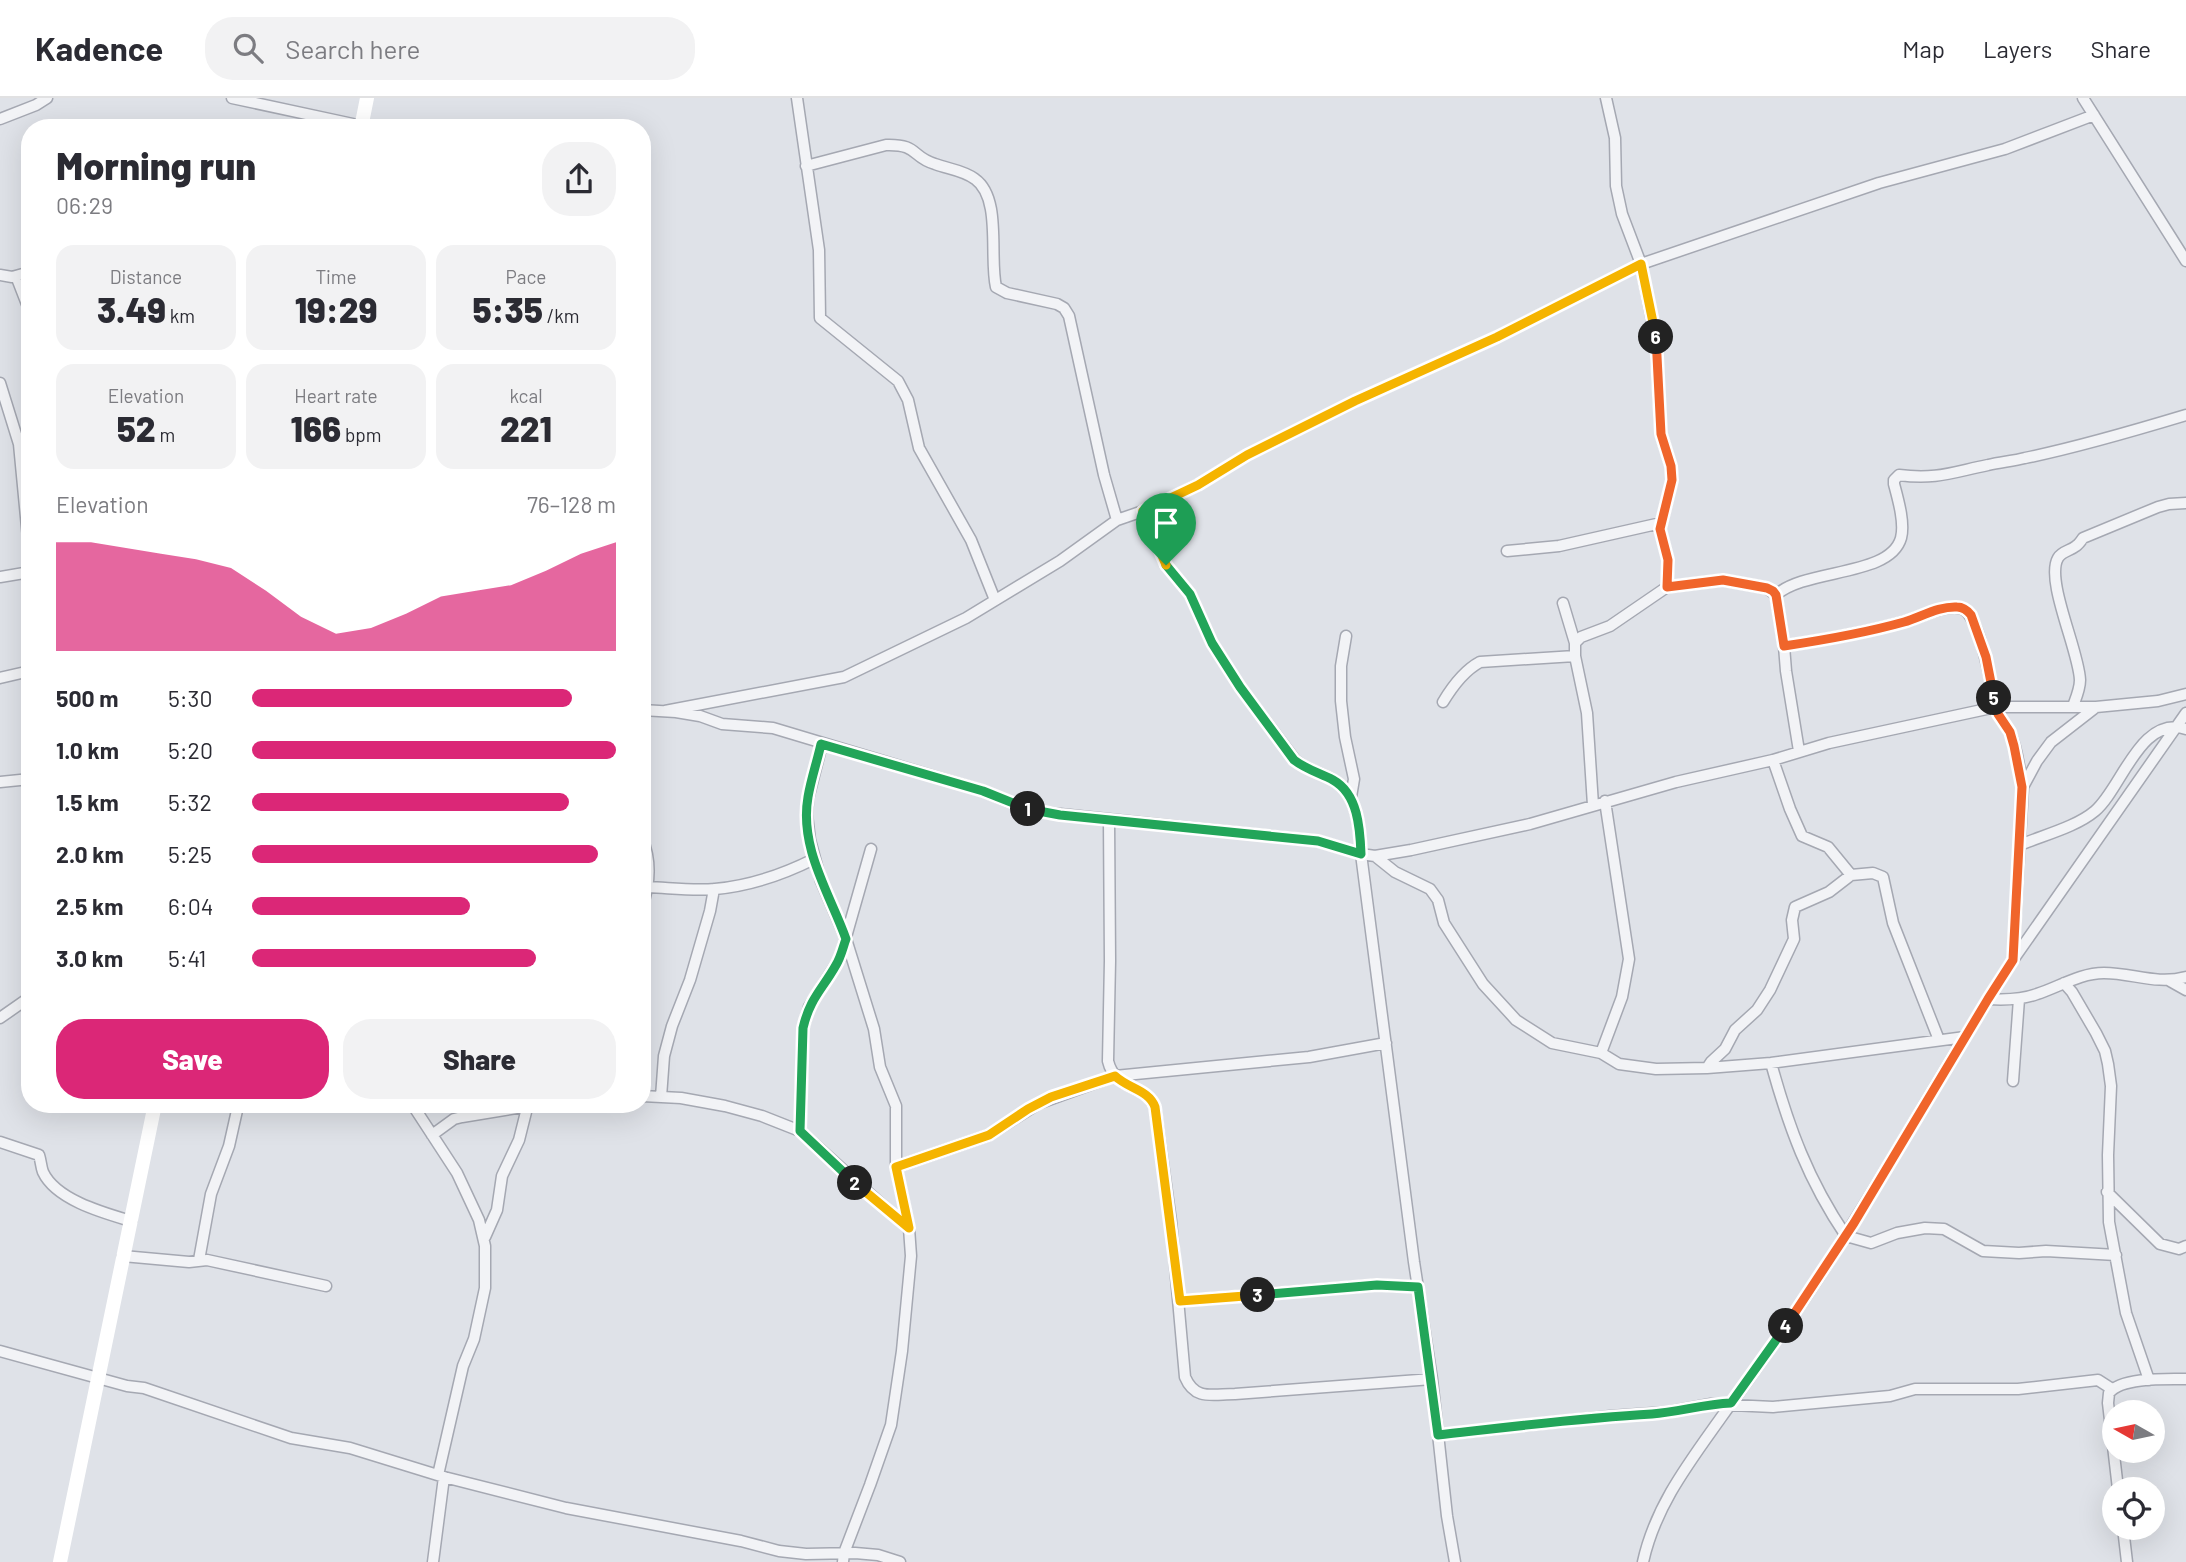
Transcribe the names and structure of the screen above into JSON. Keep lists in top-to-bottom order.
{
  "north": "left",
  "page": {
    "header": "Kadence",
    "search": "Search here",
    "nav": ["Map", "Layers", "Share"],
    "heading": ["Morning run", "06:29"],
    "stats": [
      ["Distance", "3.49 km"],
      ["Time", "19:29"],
      ["Pace", "5:35 /km"],
      ["Elevation", "52 m"],
      ["Heart rate", "166 bpm"],
      ["kcal", "221"]
    ],
    "pins": [
      "6",
      "5",
      "1",
      "2",
      "3",
      "4"
    ],
    "chart": ["Elevation", "76–128 m"],
    "list": [
      {
        "name": "500 m",
        "note": "5:30"
      },
      {
        "name": "1.0 km",
        "note": "5:20"
      },
      {
        "name": "1.5 km",
        "note": "5:32"
      },
      {
        "name": "2.0 km",
        "note": "5:25"
      },
      {
        "name": "2.5 km",
        "note": "6:04"
      },
      {
        "name": "3.0 km",
        "note": "5:41"
      }
    ],
    "buttons": ["Save", "Share"]
  }
}
